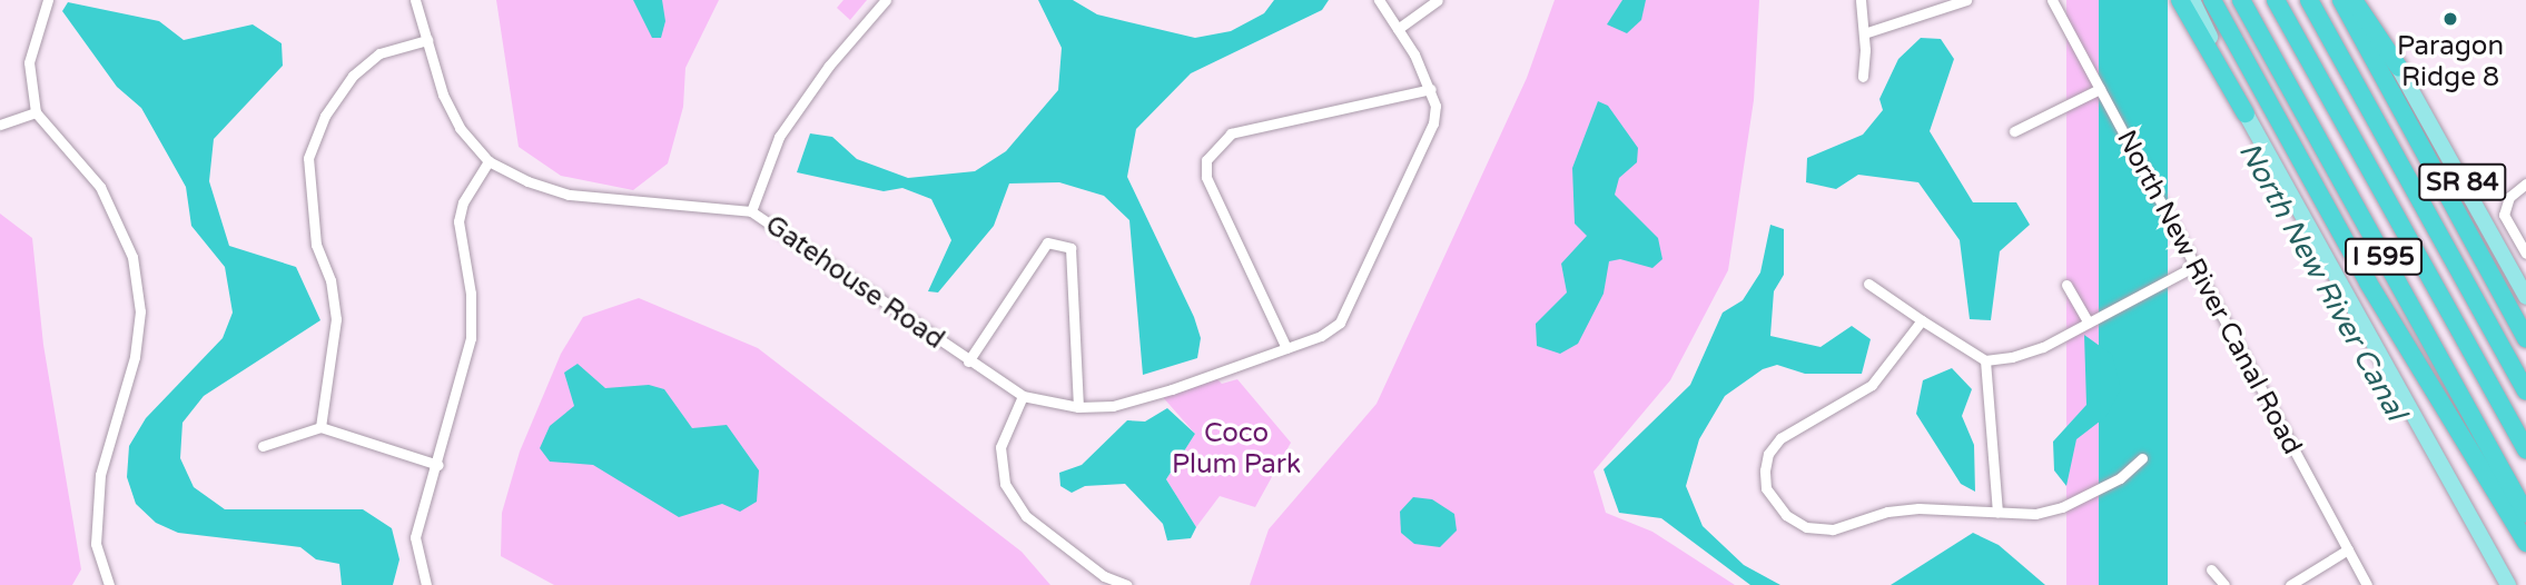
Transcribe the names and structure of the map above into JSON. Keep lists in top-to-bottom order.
{
  "streets": {
    "highway": ["I 595"],
    "main road": ["SR 84"],
    "street": ["Gatehouse Road", "North New River Canal Road"]
  },
  "water": ["North New River Canal"],
  "parks": ["Coco Plum Park"],
  "places": ["Paragon Ridge 8"]
}
